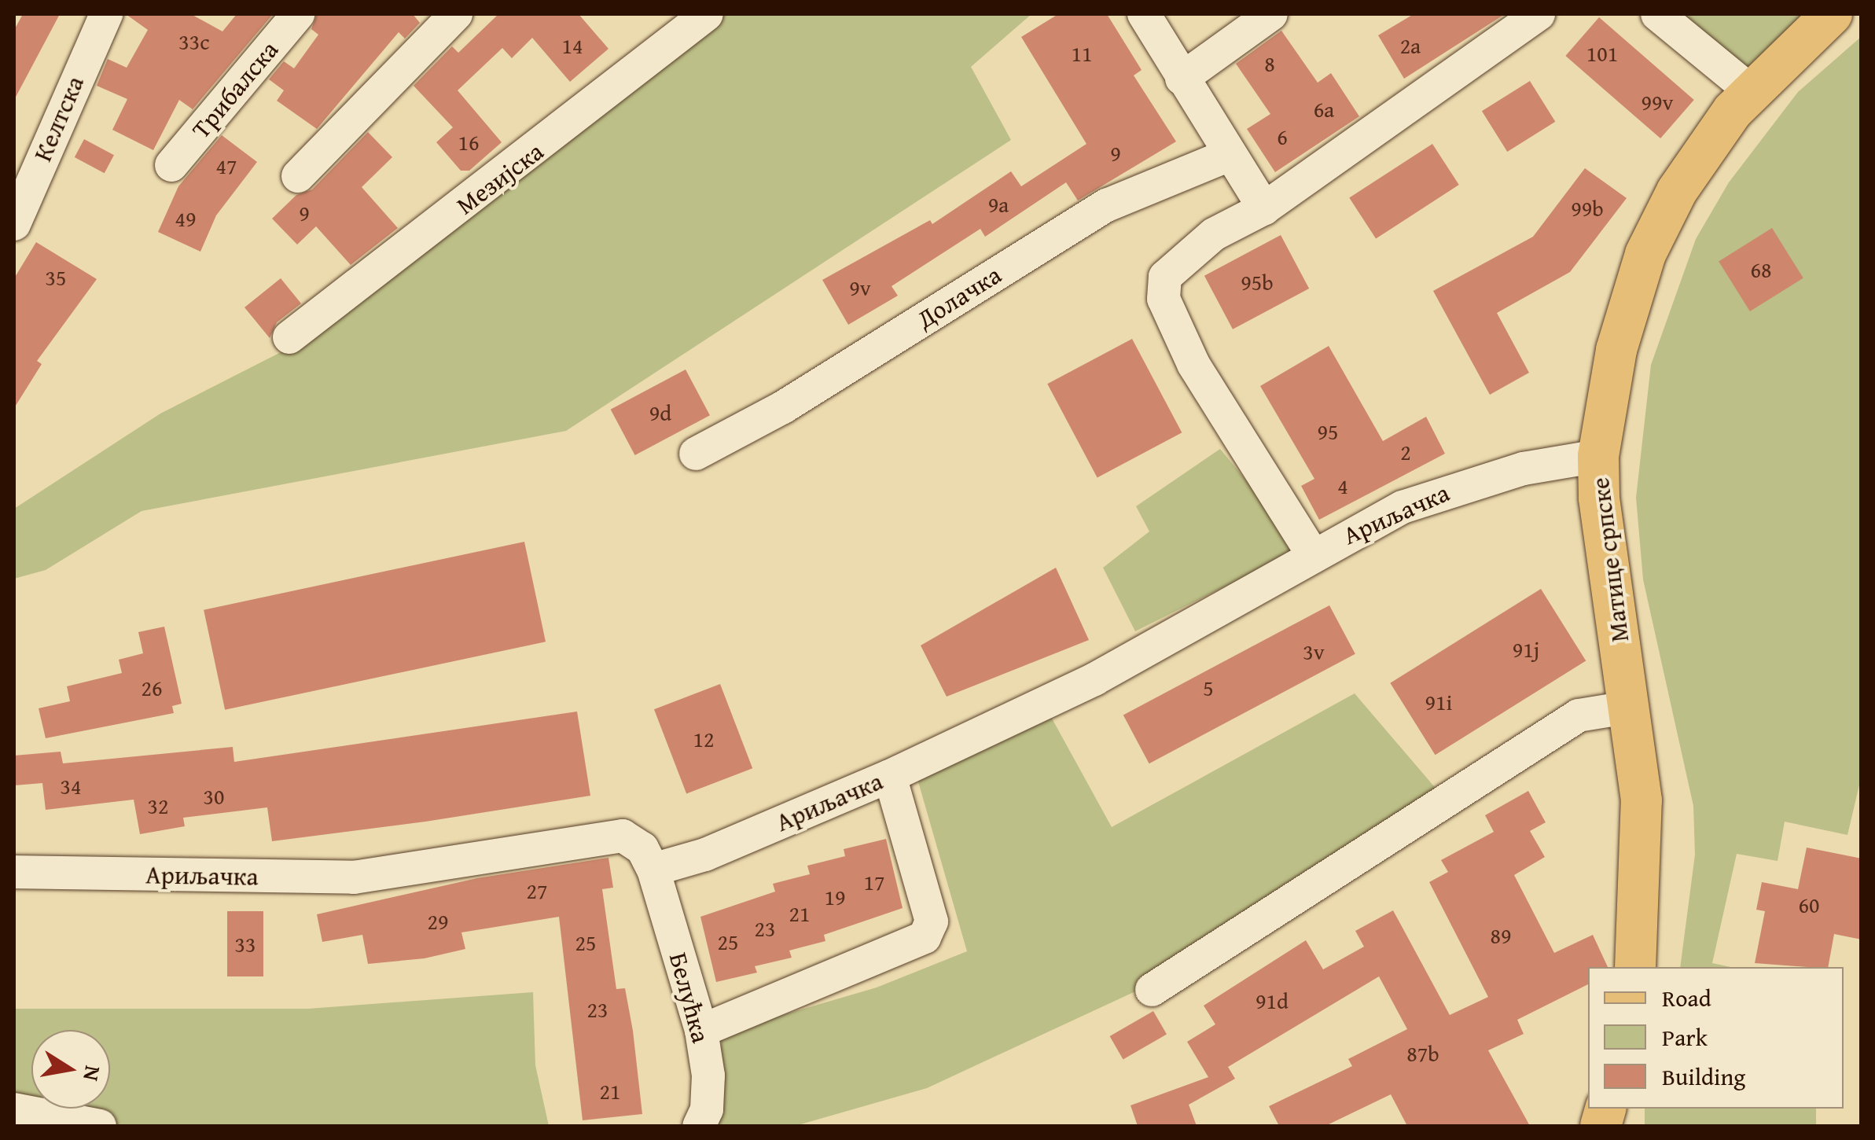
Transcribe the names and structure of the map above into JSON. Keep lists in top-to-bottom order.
{
  "streets": {
    "main road": ["Матице српске"],
    "street": [
      "Трибалска",
      "Келтска",
      "Мезијска",
      "Долачка",
      "Ариљачка",
      "Белућка"
    ]
  },
  "crossings": [
    ["Ариљачка", "Матице српске"],
    ["Ариљачка", "Белућка"]
  ],
  "house_numbers": [
    "33c",
    "14",
    "2a",
    "11",
    "101",
    "8",
    "99v",
    "6a",
    "6",
    "16",
    "9",
    "47",
    "9a",
    "99b",
    "9",
    "49",
    "68",
    "35",
    "95b",
    "9v",
    "9d",
    "95",
    "2",
    "4",
    "91j",
    "3v",
    "26",
    "5",
    "91i",
    "12",
    "34",
    "30",
    "32",
    "17",
    "27",
    "19",
    "60",
    "21",
    "29",
    "23",
    "89",
    "25",
    "25",
    "33",
    "91d",
    "23",
    "87b",
    "21"
  ],
  "legend": ["Road", "Park", "Building"],
  "north": "right"
}
